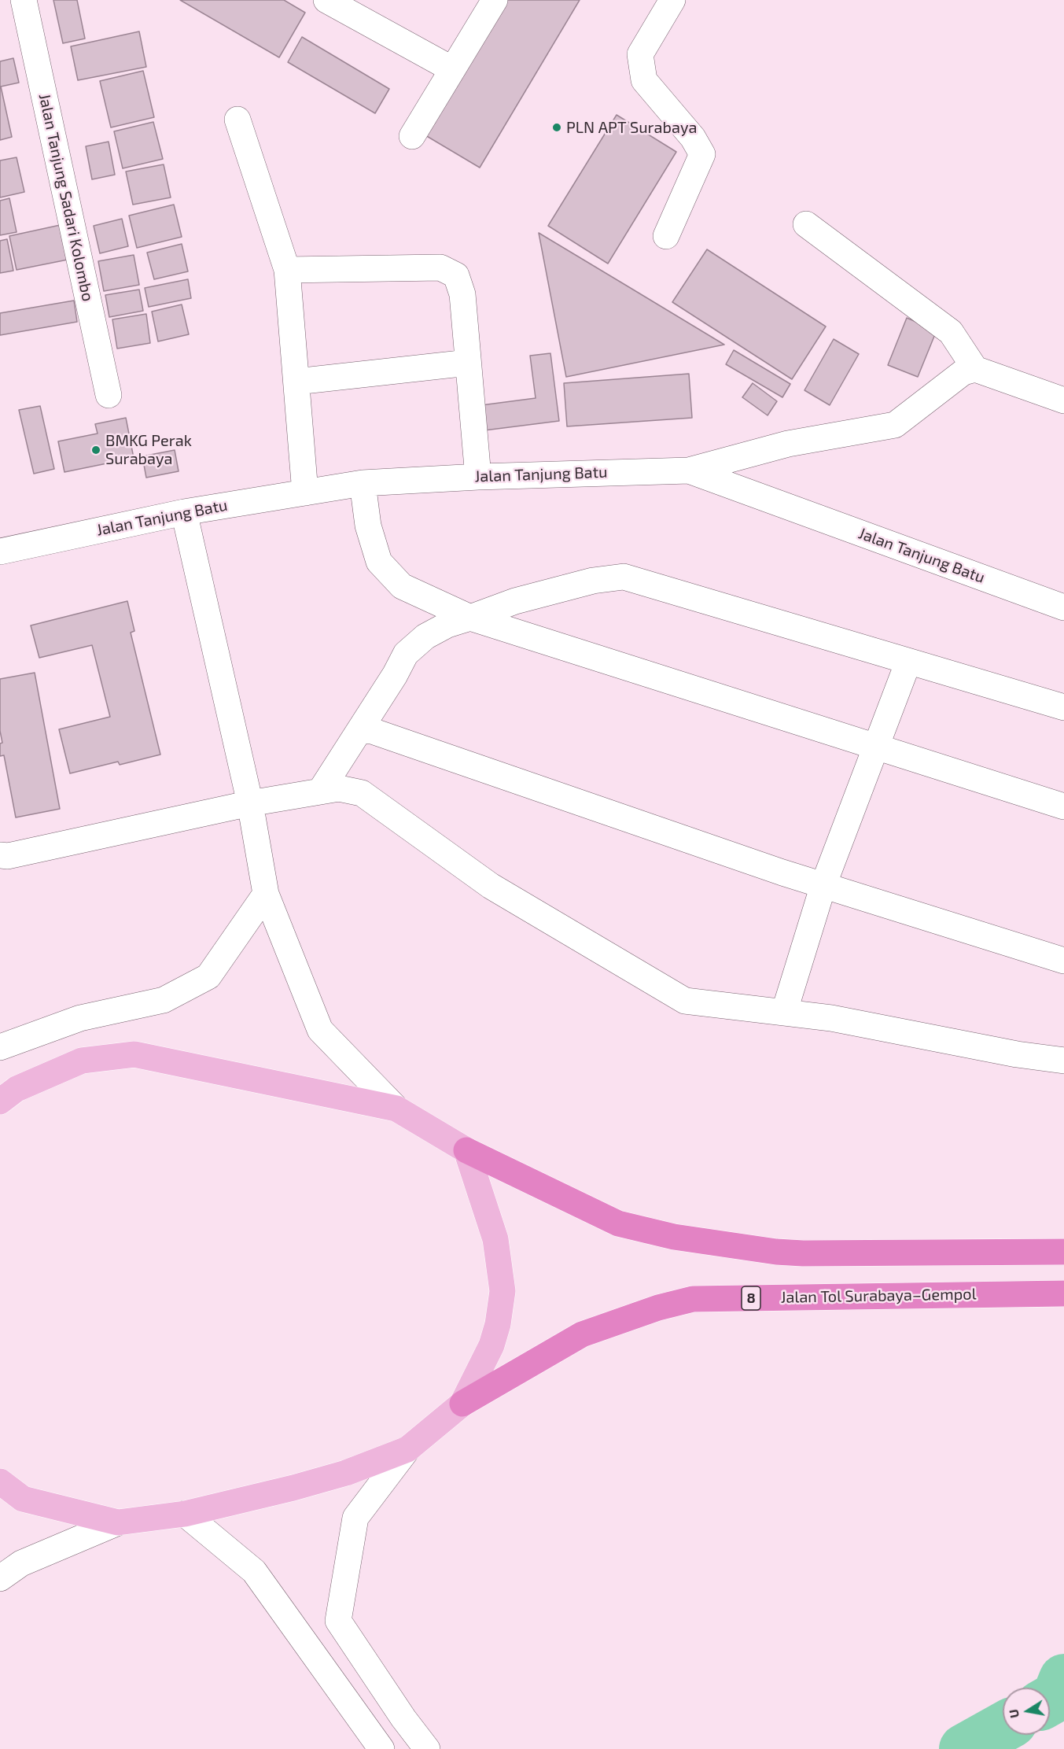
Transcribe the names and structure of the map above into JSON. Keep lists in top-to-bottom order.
{
  "streets": {
    "highway": ["Jalan Tol Surabaya–Gempol", "8"],
    "street": ["Jalan Tanjung Sadari Kolombo", "Jalan Tanjung Batu"]
  },
  "places": ["PLN APT Surabaya", "BMKG Perak Surabaya"],
  "north": "left"
}
